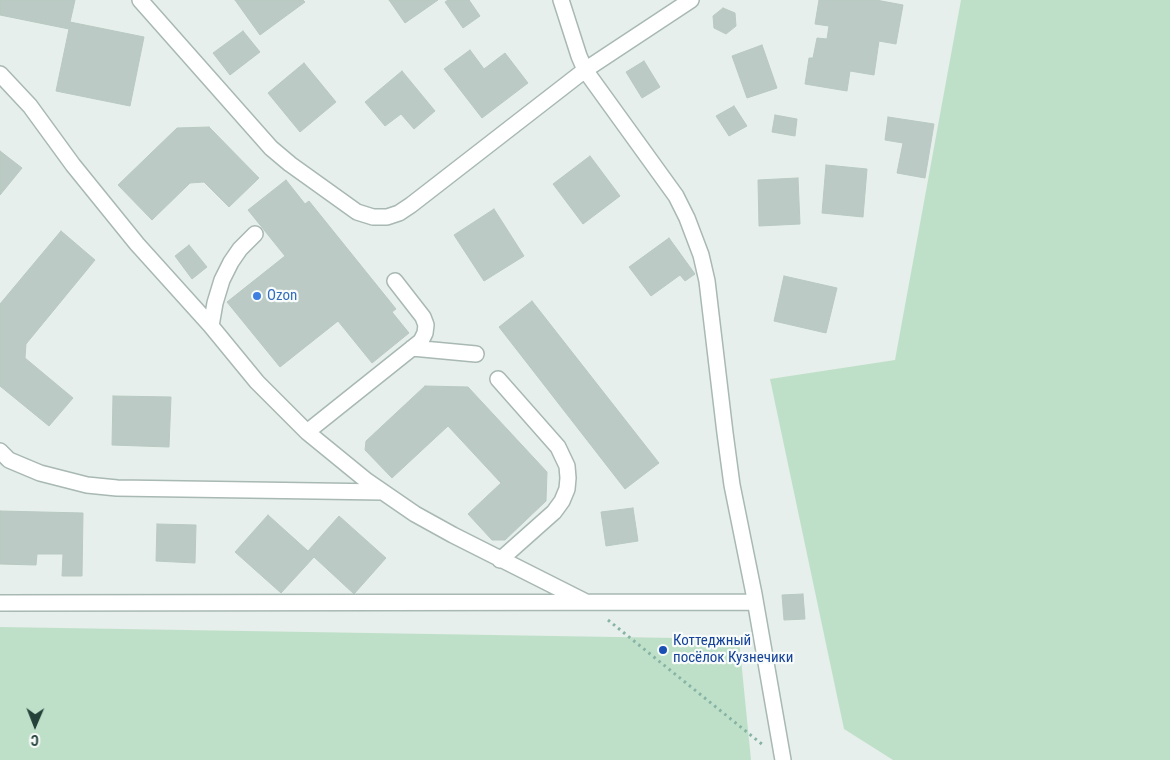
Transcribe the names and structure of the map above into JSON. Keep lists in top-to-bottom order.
{
  "places": ["Ozon", "Коттеджный посёлок Кузнечики"],
  "north": "bottom"
}
